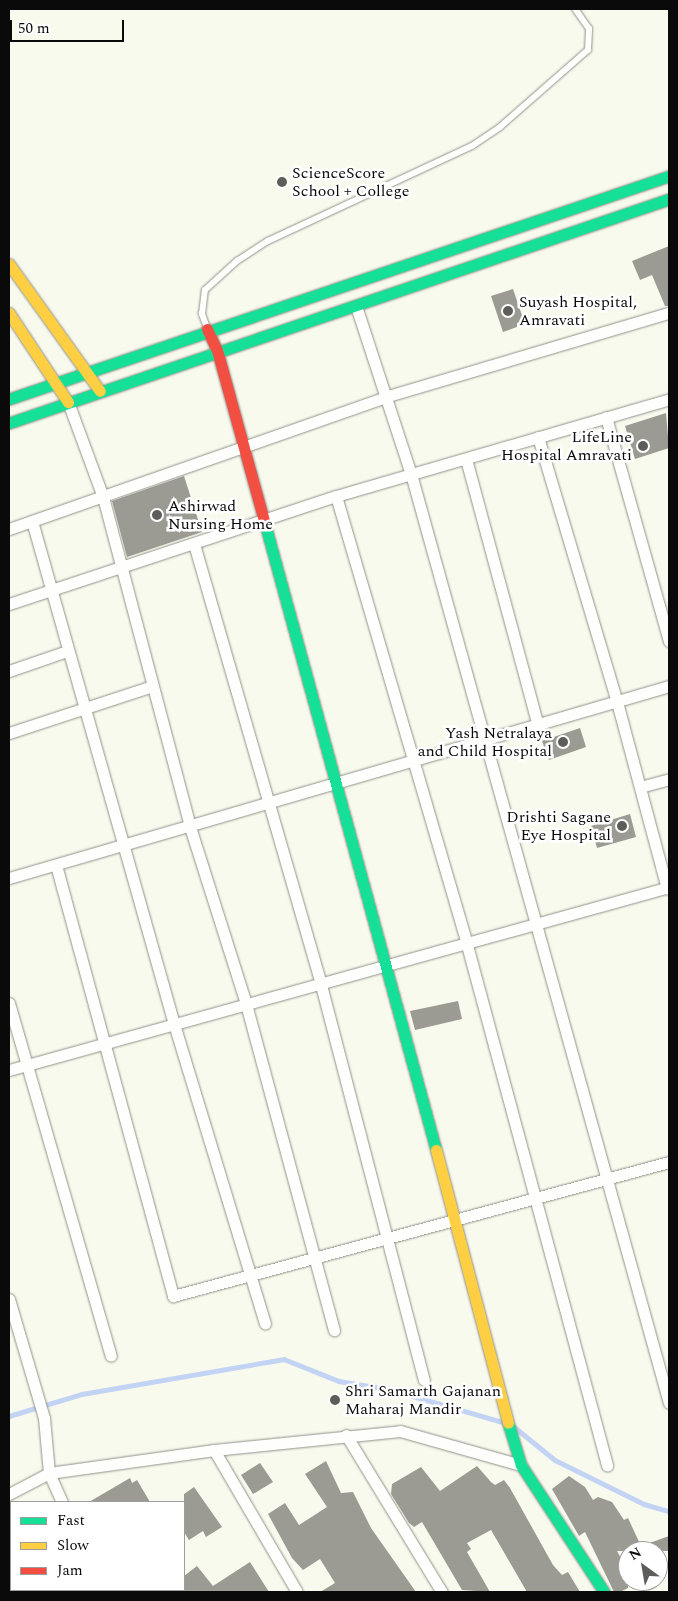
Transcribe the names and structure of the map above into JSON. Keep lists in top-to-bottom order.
{
  "places": [
    "ScienceScore School + College",
    "Suyash Hospital, Amravati",
    "LifeLine Hospital Amravati",
    "Ashirwad Nursing Home",
    "Yash Netralaya and Child Hospital",
    "Drishti Sagane Eye Hospital",
    "Shri Samarth Gajanan Maharaj Mandir"
  ],
  "legend": ["Fast", "Slow", "Jam"],
  "scale_bar": "50 m",
  "north": "top left"
}
